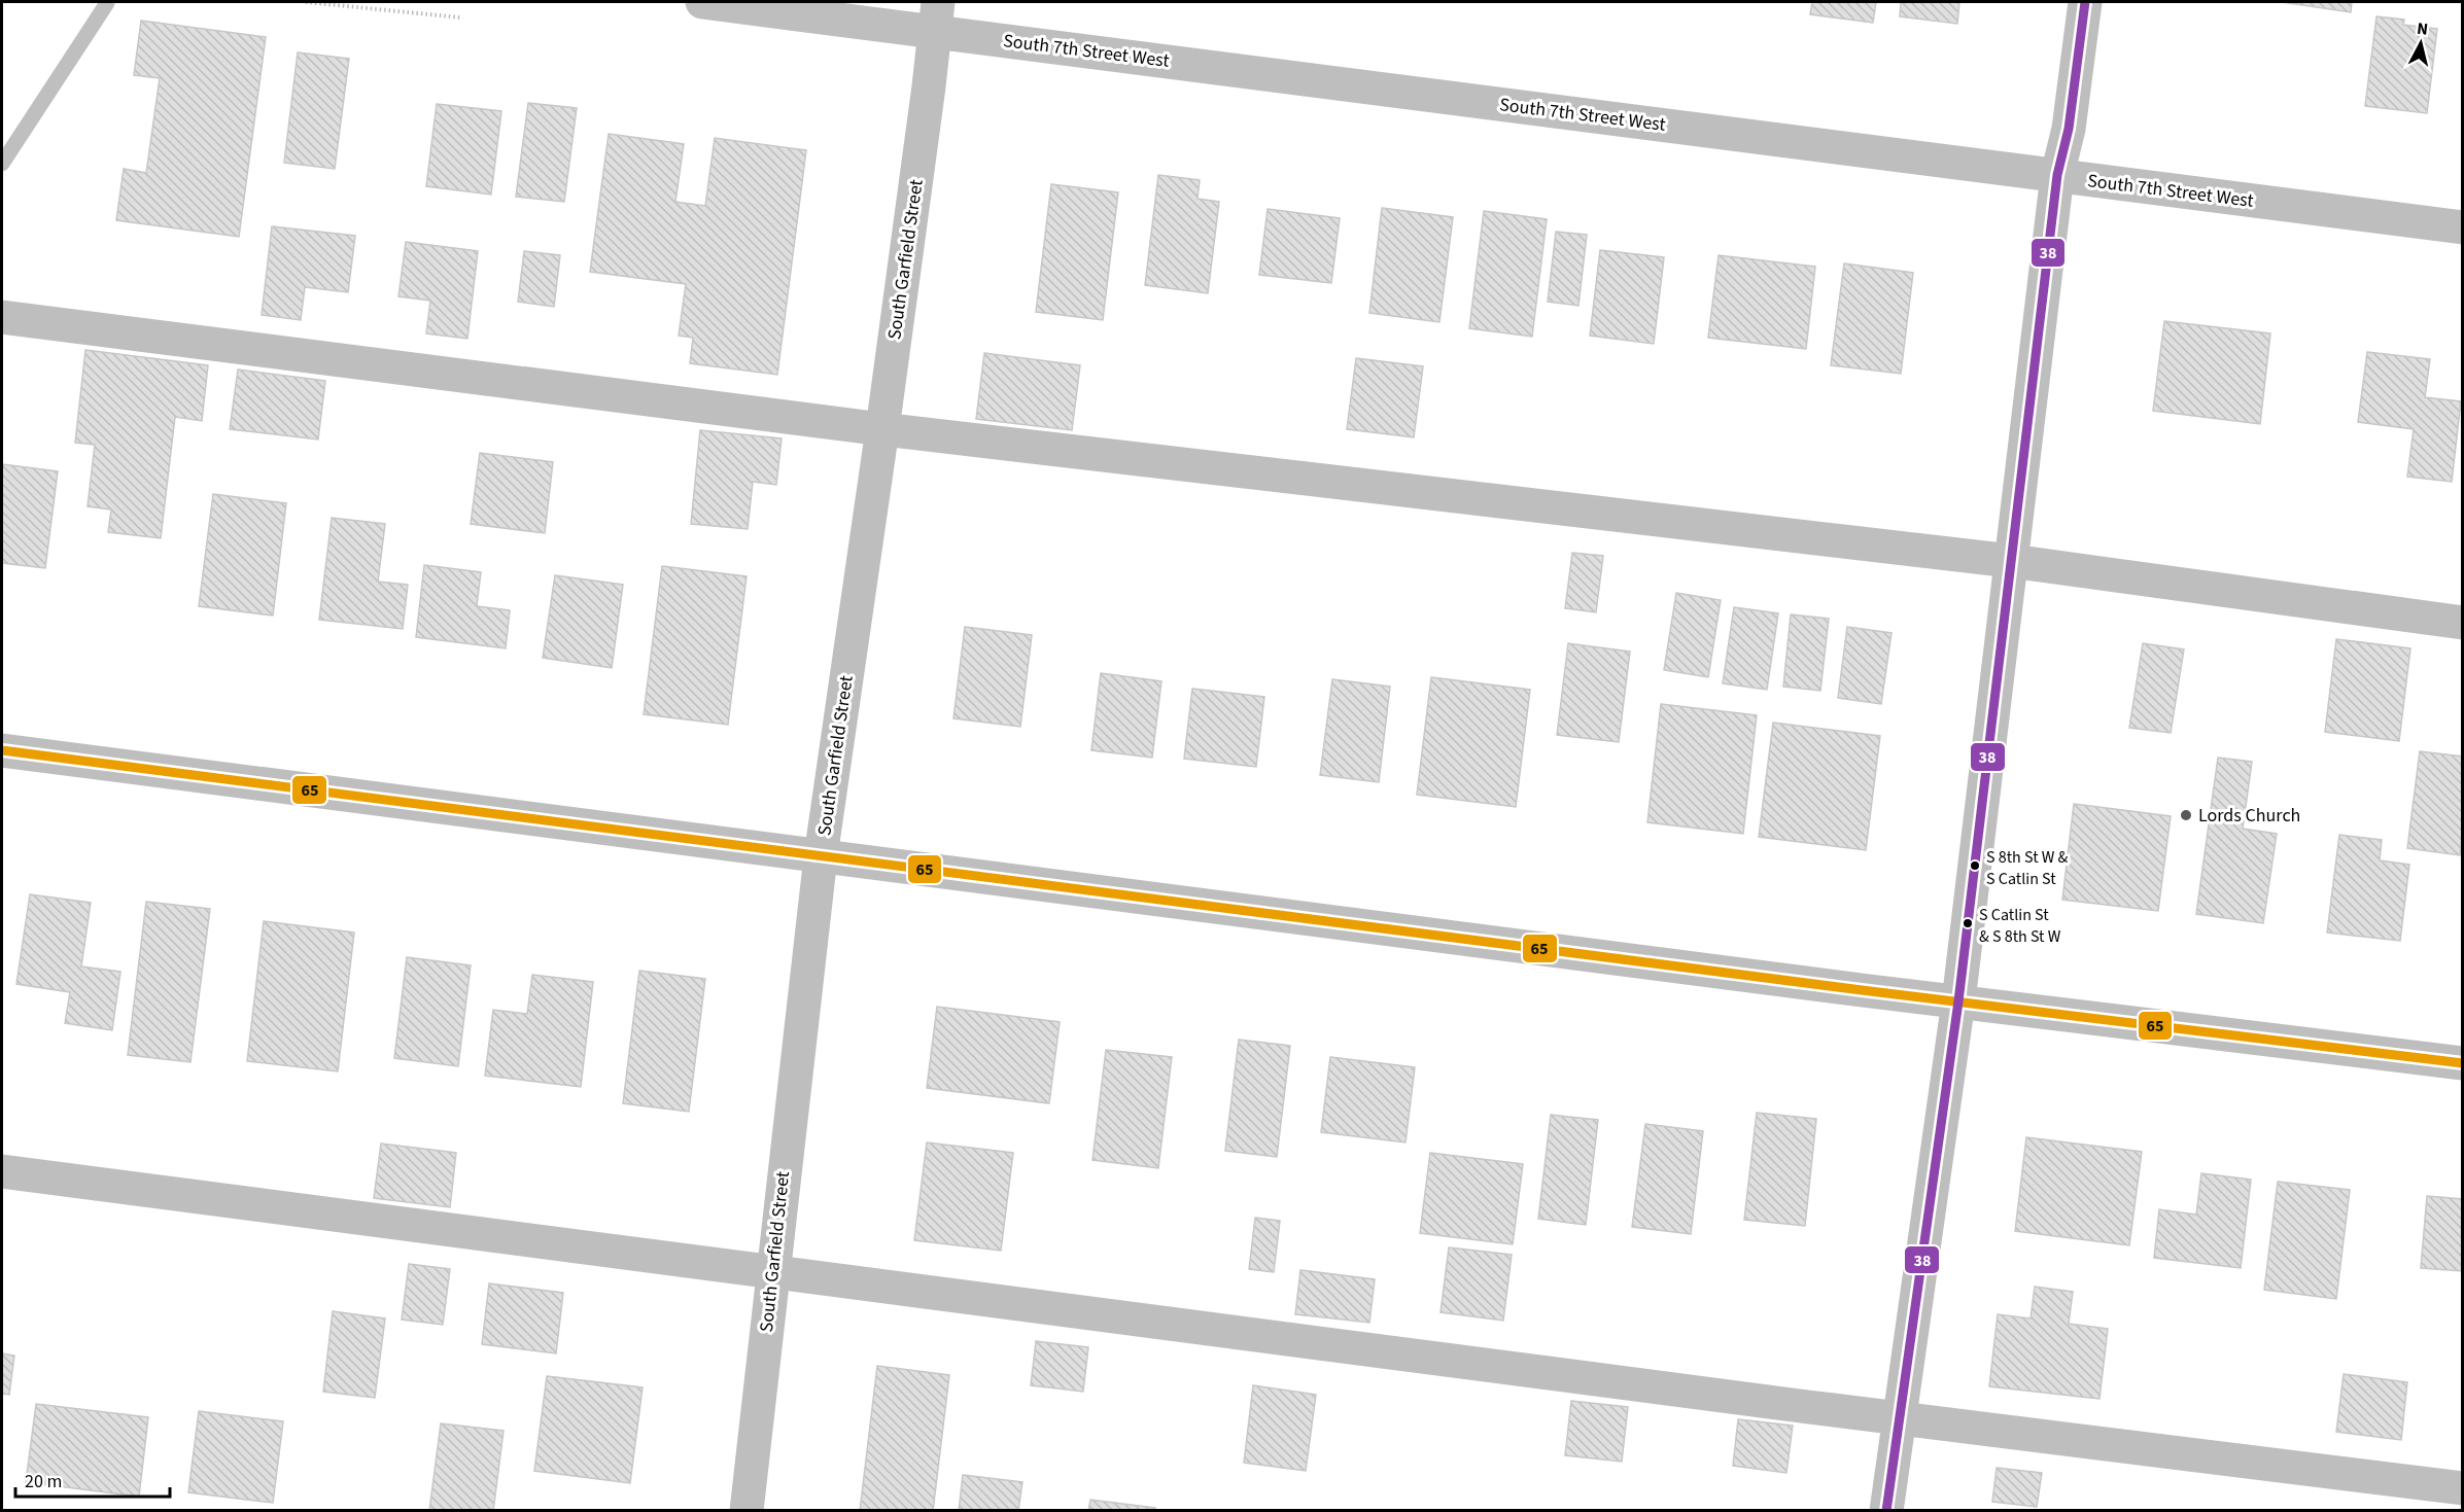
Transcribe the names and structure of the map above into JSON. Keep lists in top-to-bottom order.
{
  "streets": {
    "street": ["South 7th Street West", "South Garfield Street"]
  },
  "crossings": [
    ["South 7th Street West", "South Garfield Street"]
  ],
  "places": ["Lords Church", "S 8th St W & S Catlin St", "S Catlin St & S 8th St W"],
  "lines": ["transit line 38", "transit line 65"],
  "scale_bar": "20 m",
  "north": "top"
}
